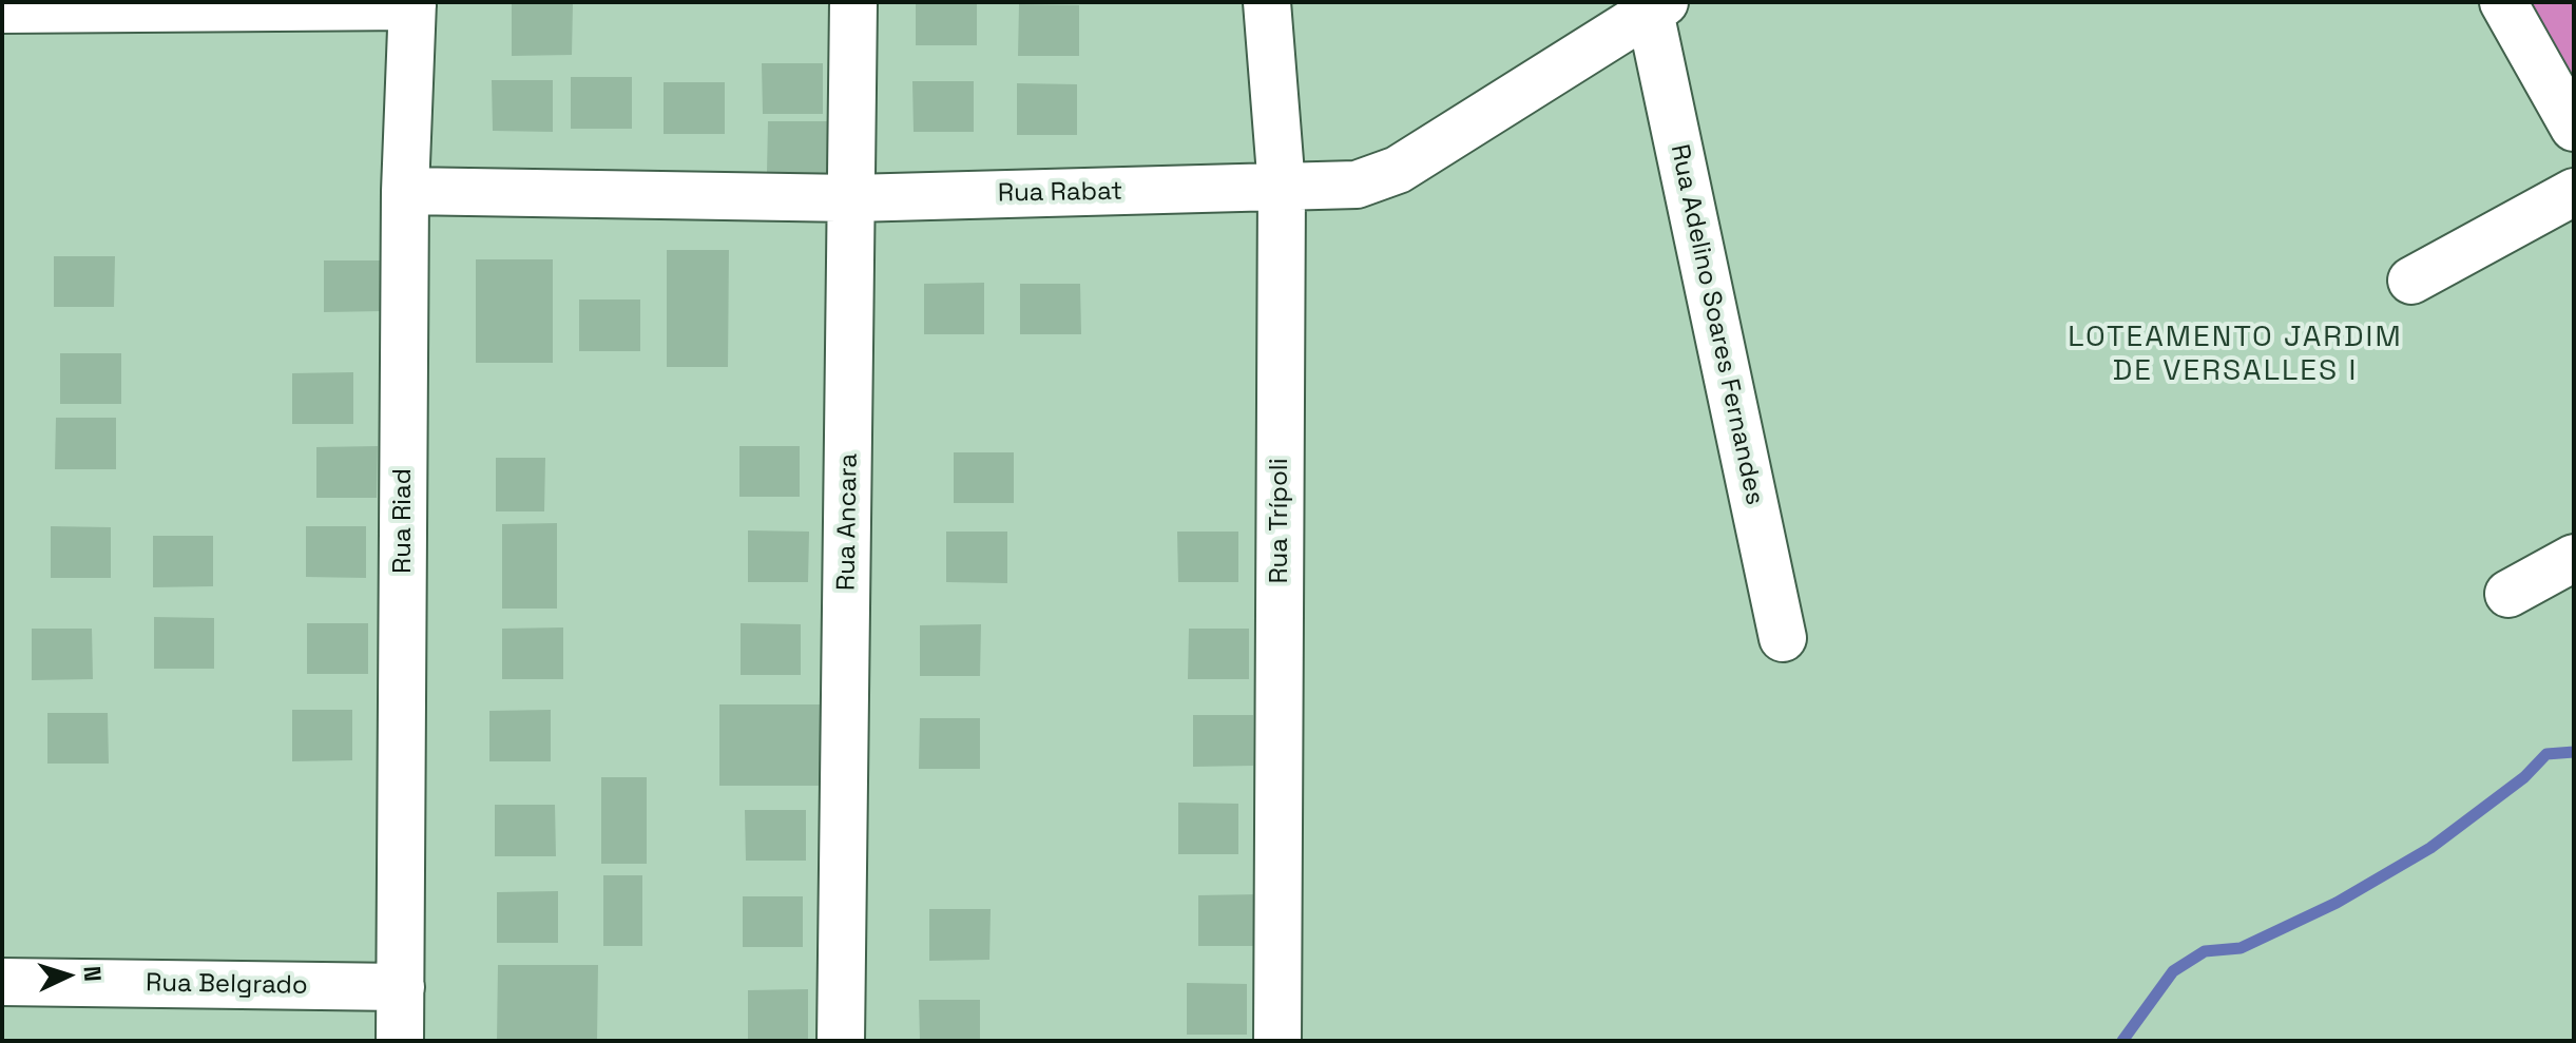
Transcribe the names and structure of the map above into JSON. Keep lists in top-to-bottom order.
{
  "streets": {
    "street": [
      "Rua Rabat",
      "Rua Adelino Soares Fernandes",
      "Rua Riad",
      "Rua Trípoli",
      "Rua Ancara",
      "Rua Belgrado"
    ]
  },
  "crossings": [
    ["Rua Rabat", "Rua Adelino Soares Fernandes"],
    ["Rua Rabat", "Rua Riad"],
    ["Rua Rabat", "Rua Trípoli"],
    ["Rua Rabat", "Rua Ancara"],
    ["Rua Riad", "Rua Belgrado"]
  ],
  "districts": ["LOTEAMENTO JARDIM DE VERSALLES I"],
  "north": "right"
}
